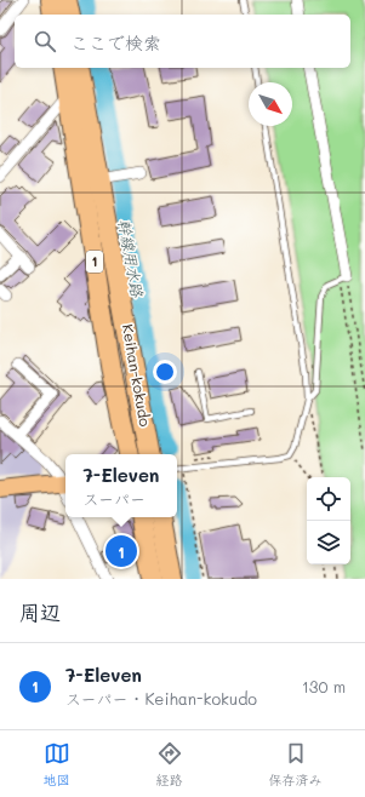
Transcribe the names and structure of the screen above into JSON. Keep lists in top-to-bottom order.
{
  "streets": {
    "highway": ["1", "Keihan-kokudo"]
  },
  "water": ["幹線用水路"],
  "north": "bottom right",
  "page": {
    "search": "ここで検索",
    "popup": ["7-Eleven", "スーパー"],
    "pins": "1",
    "heading": "周辺",
    "list": [
      {
        "mark": "1",
        "name": "7-Eleven",
        "note": "スーパー · Keihan-kokudo",
        "value": "130 m"
      }
    ],
    "nav": ["地図", "経路", "保存済み"]
  }
}
